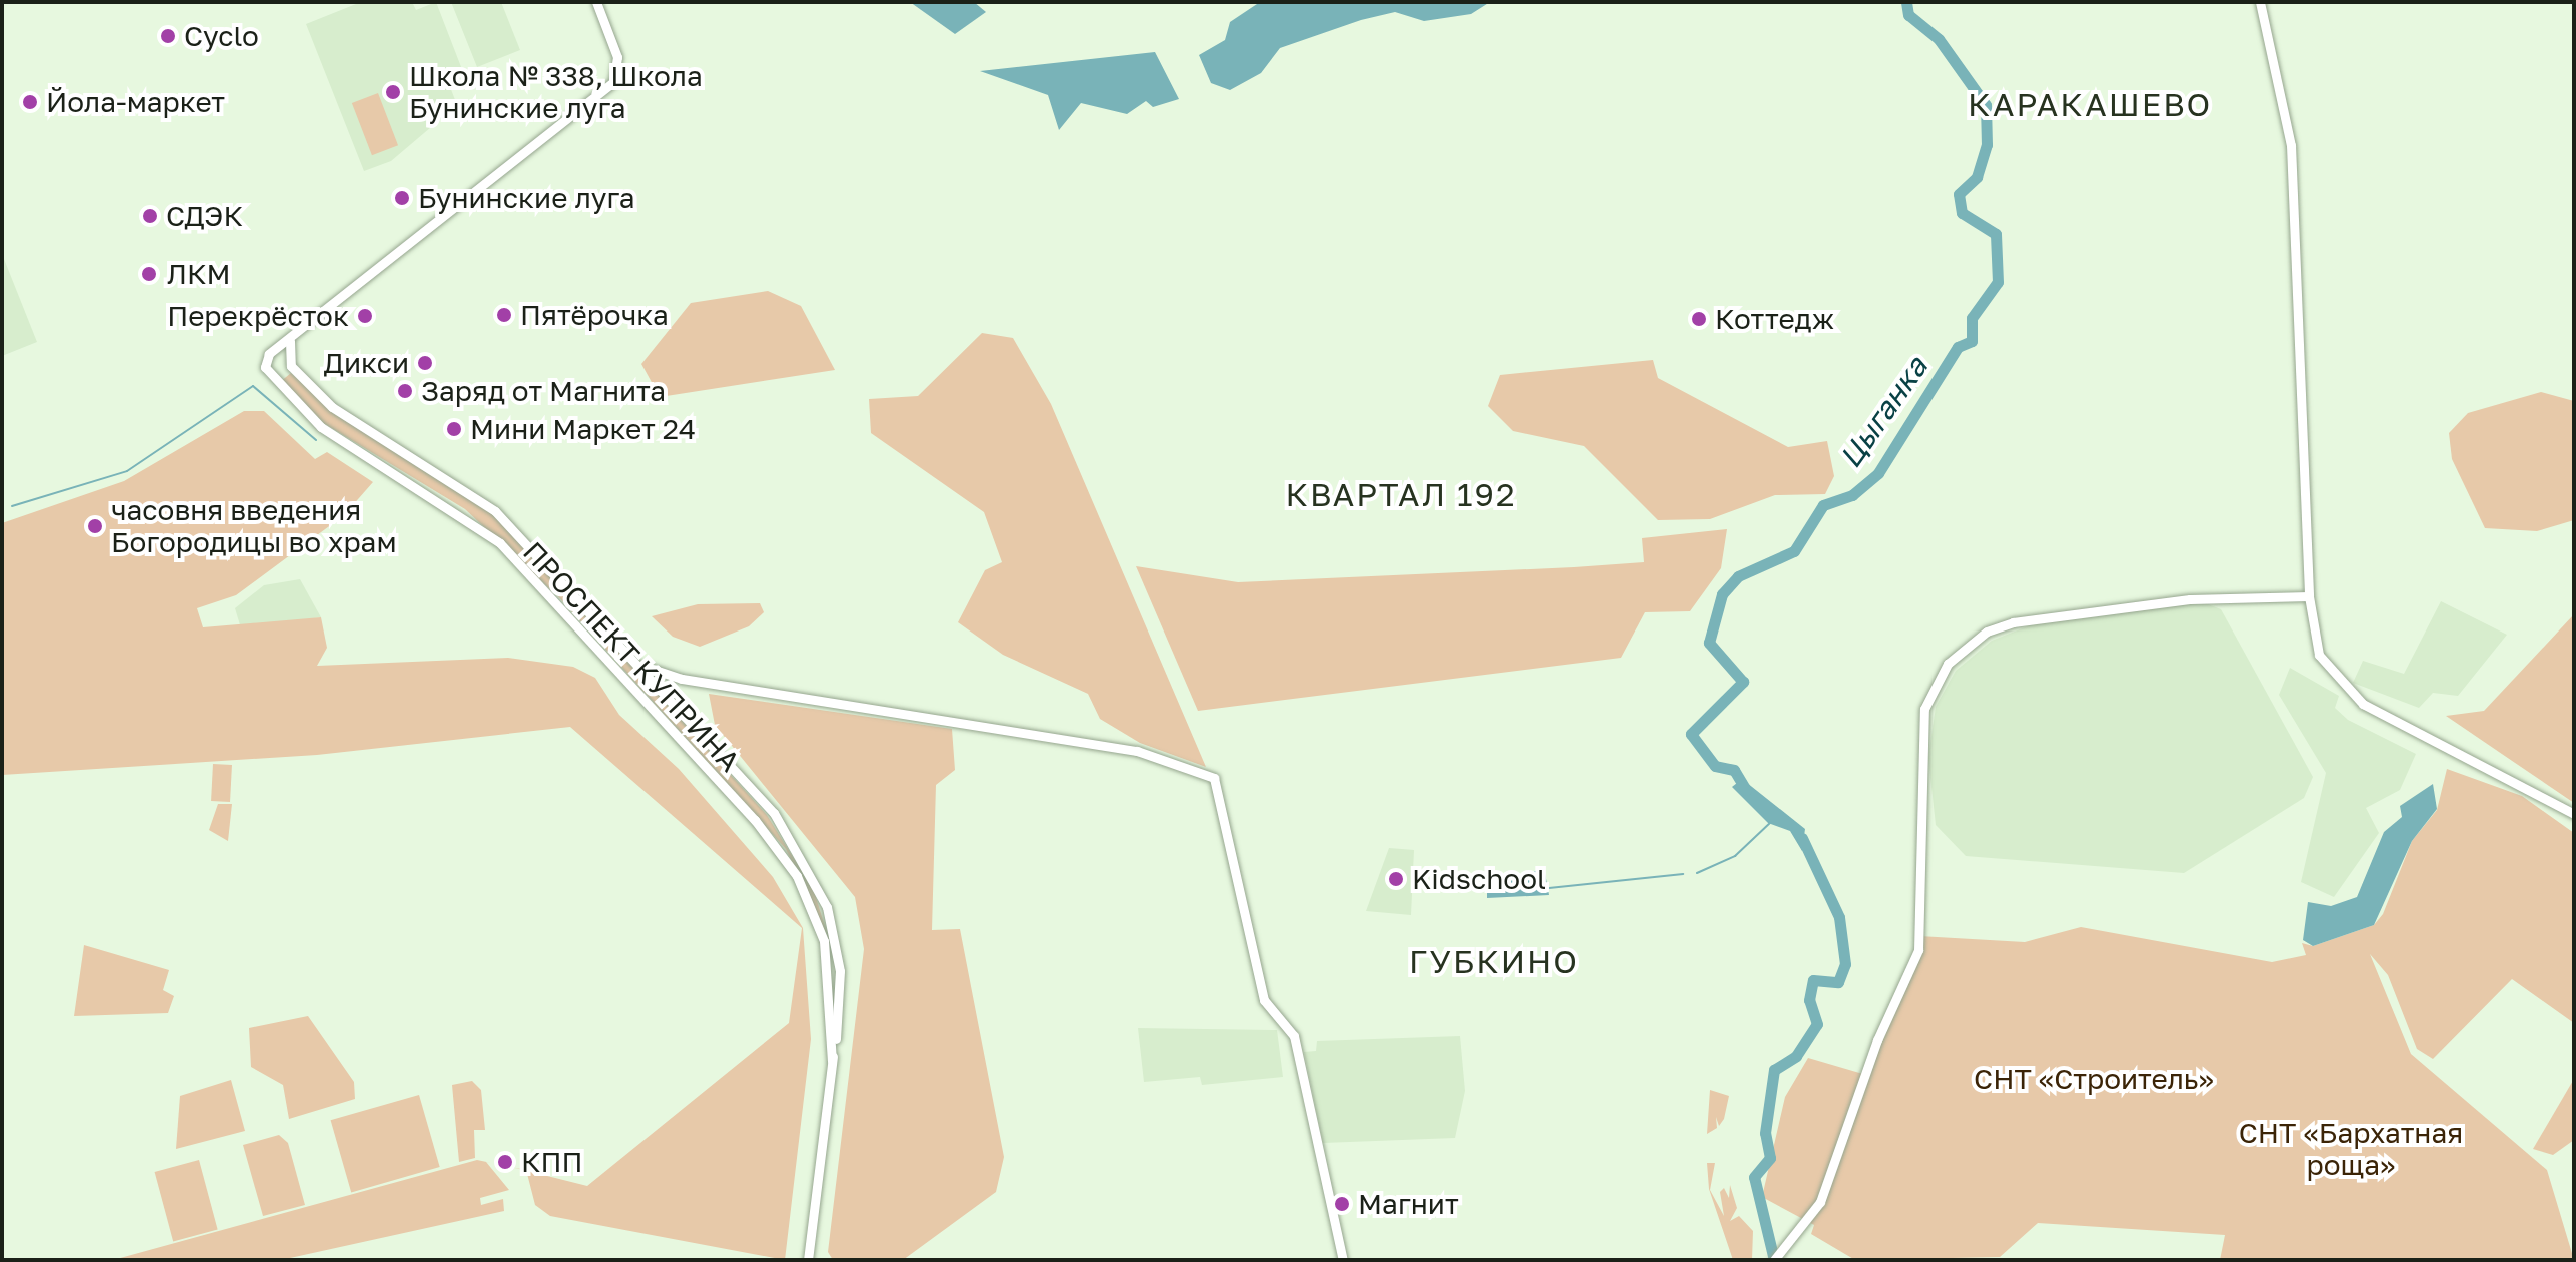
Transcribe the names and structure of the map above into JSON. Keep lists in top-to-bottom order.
{
  "streets": {
    "main road": ["ПРОСПЕКТ КУПРИНА"]
  },
  "districts": ["КАРАКАШЕВО", "КВАРТАЛ 192", "ГУБКИНО"],
  "water": ["Цыганка"],
  "parks": ["СНТ «Строитель»", "СНТ «Бархатная роща»"],
  "places": [
    "Cyclo",
    "Школа № 338, Школа Бунинские луга",
    "Йола-маркет",
    "Бунинские луга",
    "СДЭК",
    "ЛКМ",
    "Пятёрочка",
    "Перекрёсток",
    "Коттедж",
    "Дикси",
    "Заряд от Магнита",
    "Мини Маркет 24",
    "часовня введения Богородицы во храм",
    "Kidschool",
    "КПП",
    "Магнит"
  ]
}
